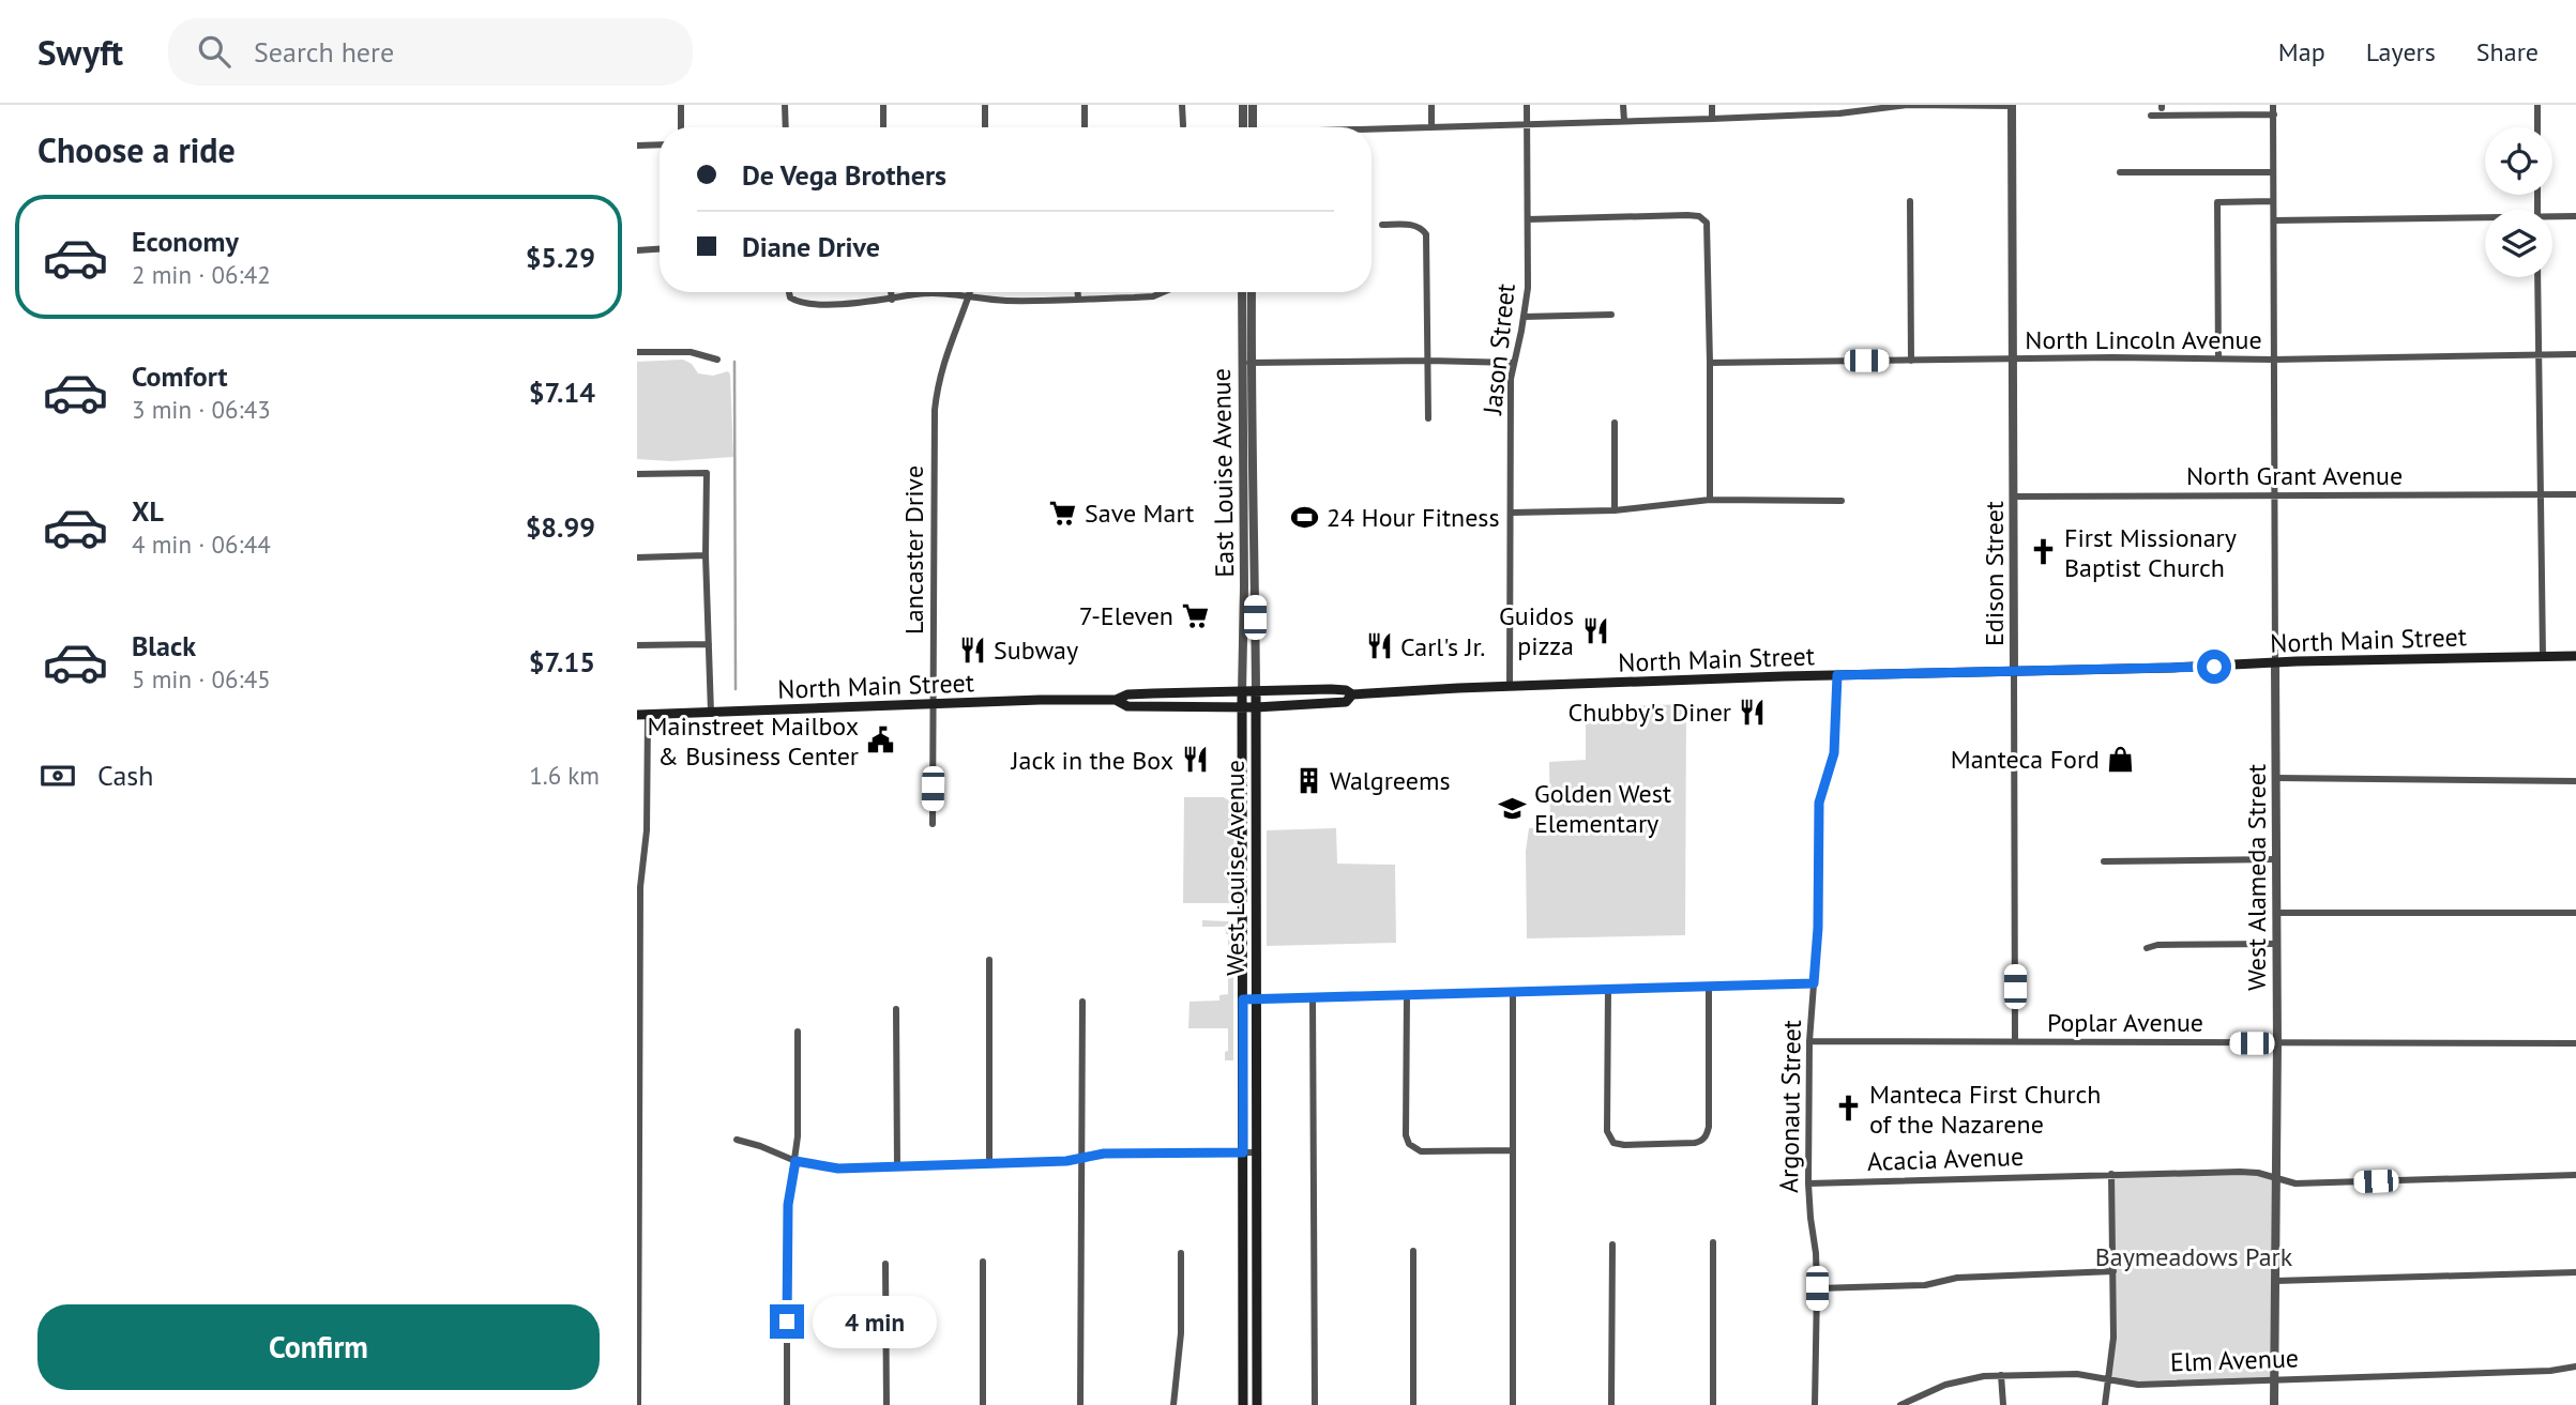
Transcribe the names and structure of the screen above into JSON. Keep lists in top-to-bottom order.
{
  "streets": {
    "main road": ["East Louise Avenue", "North Main Street", "West Louise Avenue"],
    "street": [
      "North Lincoln Avenue",
      "Jason Street",
      "North Grant Avenue",
      "Lancaster Drive",
      "Edison Street",
      "West Alameda Street",
      "Poplar Avenue",
      "Argonaut Street",
      "Acacia Avenue",
      "Elm Avenue"
    ]
  },
  "crossings": [
    ["North Lincoln Avenue", "Edison Street"],
    ["Jason Street", "North Main Street"],
    ["East Louise Avenue", "North Main Street"],
    ["East Louise Avenue", "West Louise Avenue"],
    ["North Grant Avenue", "Edison Street"],
    ["Lancaster Drive", "North Main Street"],
    ["Edison Street", "North Main Street"],
    ["Edison Street", "Poplar Avenue"],
    ["North Main Street", "West Louise Avenue"],
    ["North Main Street", "West Alameda Street"],
    ["North Main Street", "Argonaut Street"],
    ["West Alameda Street", "Poplar Avenue"],
    ["West Alameda Street", "Acacia Avenue"],
    ["West Alameda Street", "Elm Avenue"],
    ["Poplar Avenue", "Argonaut Street"],
    ["Argonaut Street", "Acacia Avenue"]
  ],
  "parks": ["Baymeadows Park"],
  "places": {
    "supermarket": ["Save Mart", "7-Eleven"],
    "sports": ["24 Hour Fitness"],
    "church": ["First Missionary Baptist Church", "Manteca First Church of the Nazarene"],
    "restaurant": [
      "Guidos pizza",
      "Carl's Jr.",
      "Subway",
      "Chubby's Diner",
      "Jack in the Box"
    ],
    "public building": ["Mainstreet Mailbox & Business Center"],
    "shop": ["Manteca Ford"],
    "building": ["Walgreems"],
    "school or university": ["Golden West Elementary"]
  },
  "page": {
    "header": "Swyft",
    "search": "Search here",
    "nav": ["Map", "Layers", "Share"],
    "heading": "Choose a ride",
    "banner": ["De Vega Brothers", "Diane Drive"],
    "list": [
      {
        "name": "Economy",
        "note": "2 min · 06:42",
        "value": "$5.29"
      },
      {
        "name": "Comfort",
        "note": "3 min · 06:43",
        "value": "$7.14"
      },
      {
        "name": "XL",
        "note": "4 min · 06:44",
        "value": "$8.99"
      },
      {
        "name": "Black",
        "note": "5 min · 06:45",
        "value": "$7.15"
      }
    ],
    "pay": ["Cash", "1.6 km"],
    "buttons": "Confirm",
    "bubble": "4 min"
  }
}
